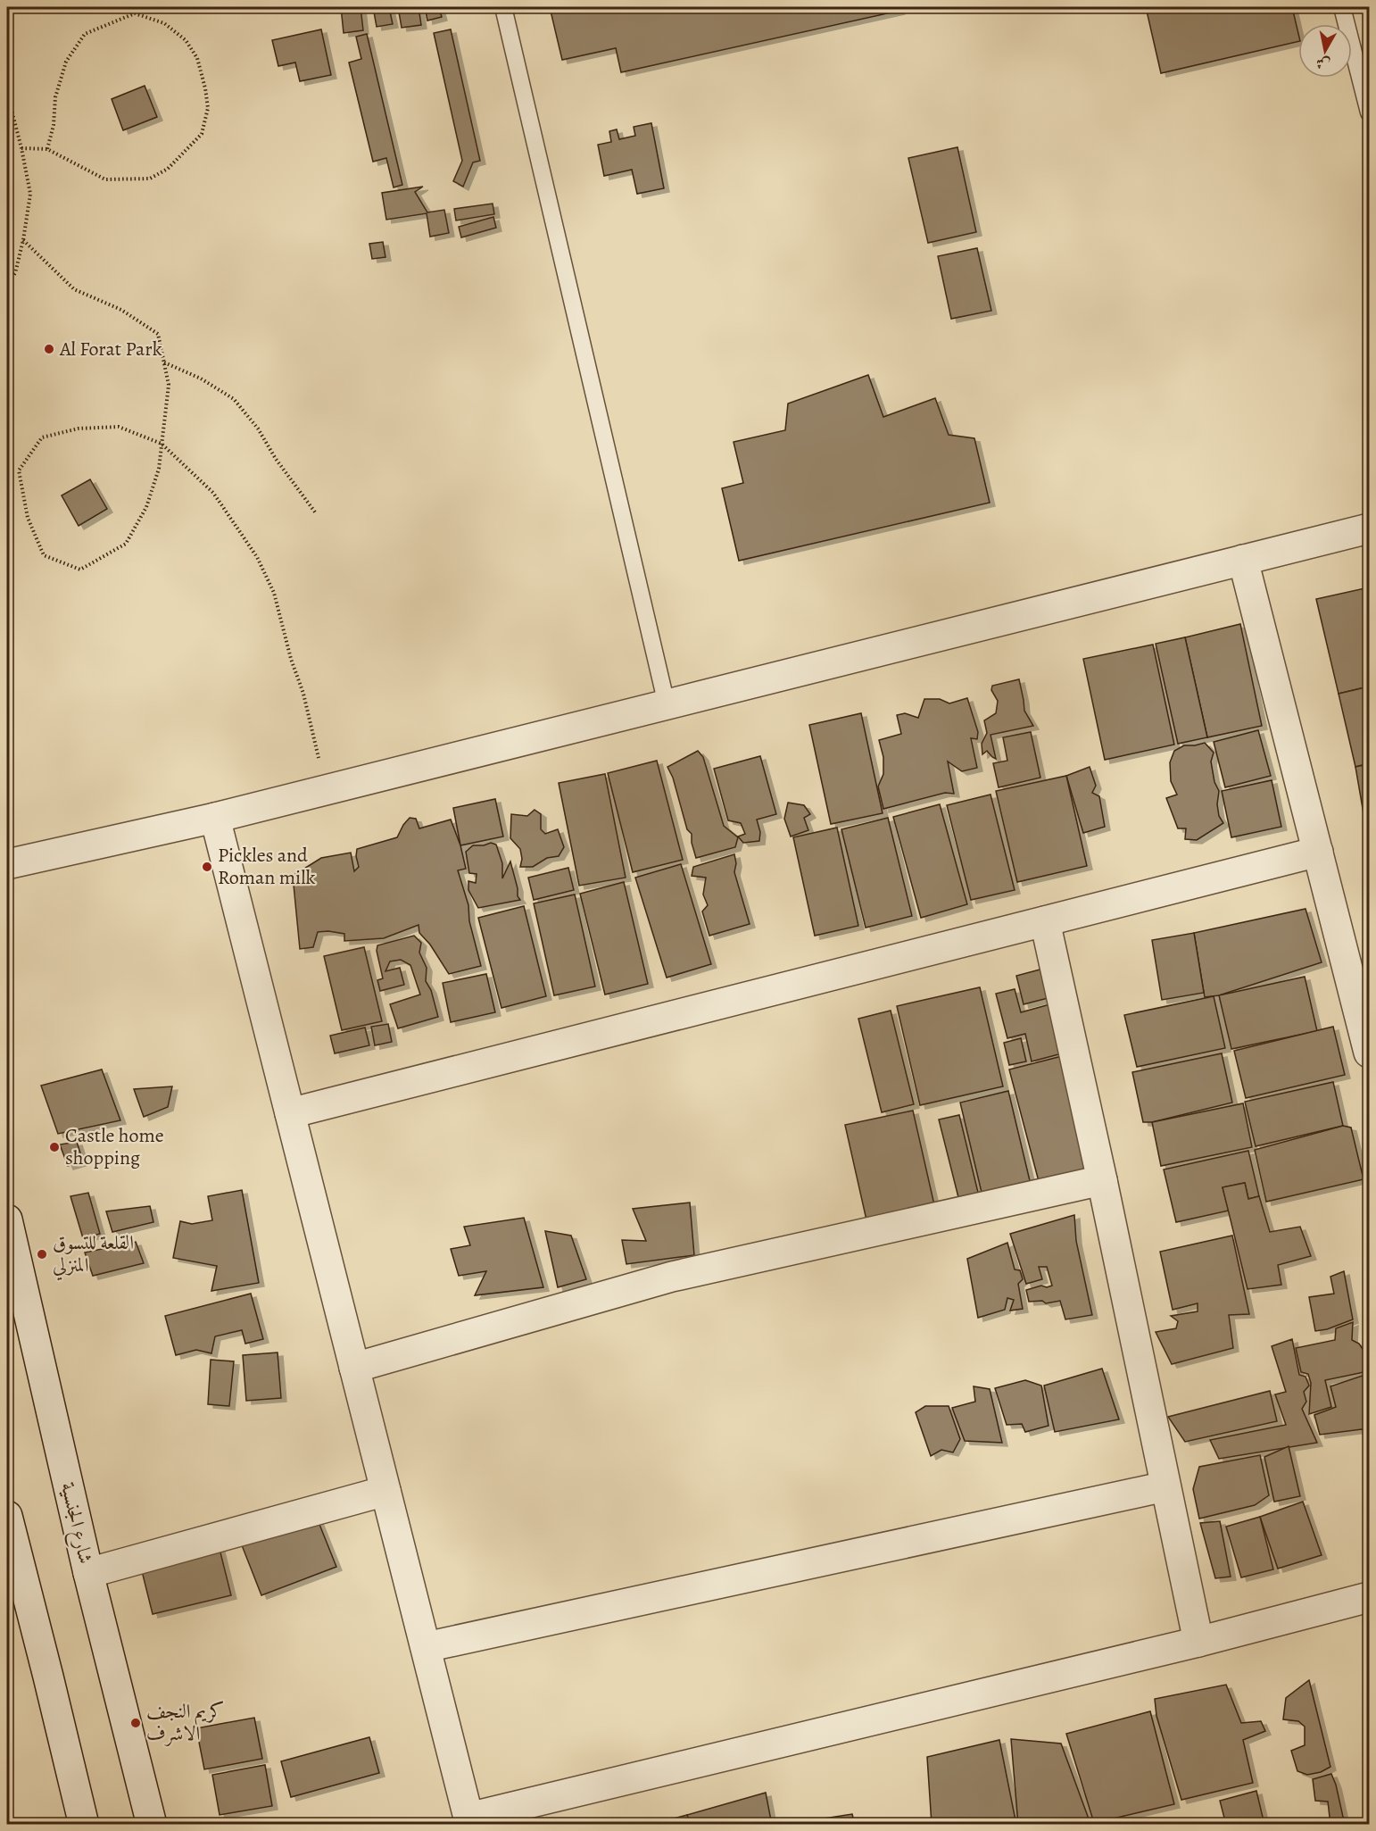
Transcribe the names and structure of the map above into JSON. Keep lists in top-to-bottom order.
{
  "streets": {
    "street": ["شارع الجنسية"]
  },
  "places": [
    "Al Forat Park",
    "Pickles and Roman milk",
    "Castle home shopping",
    "القلعة للتسوق المنزلي",
    "كريم النجف الاشرف"
  ],
  "north": "bottom"
}
